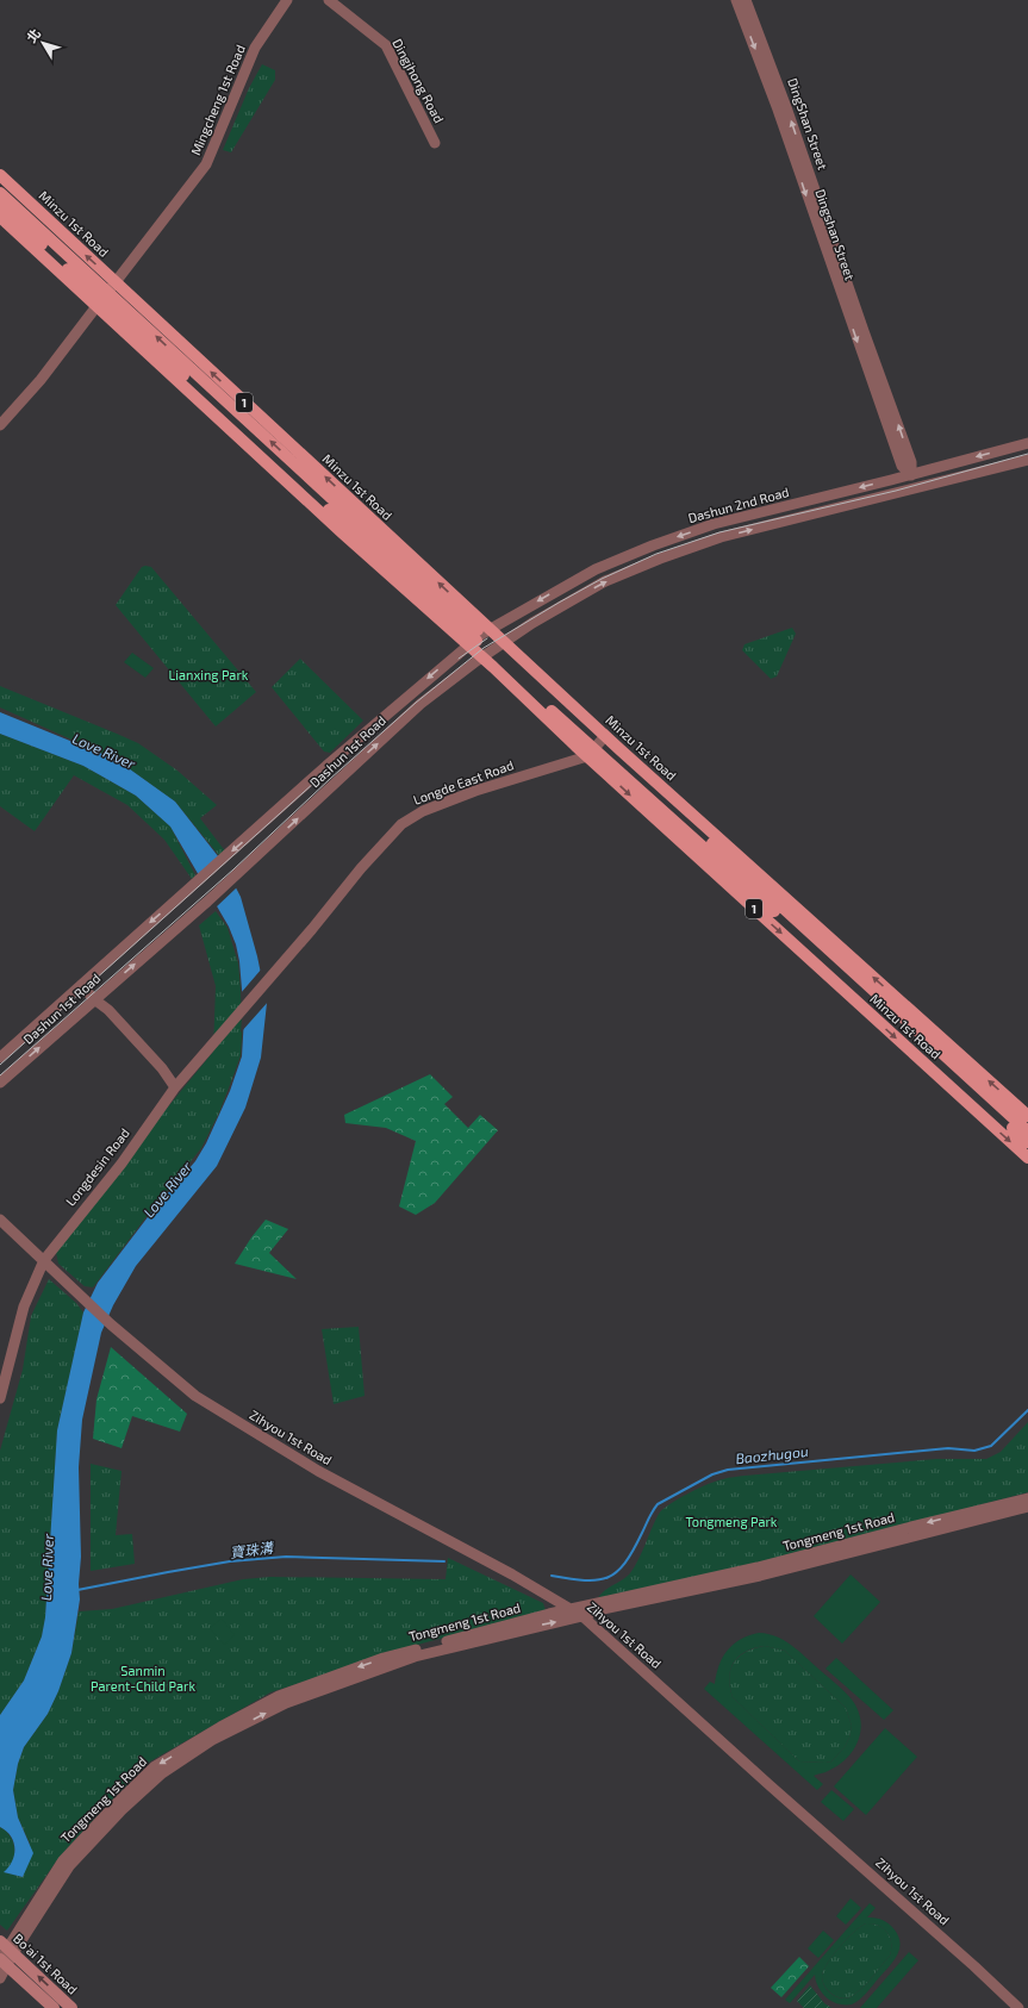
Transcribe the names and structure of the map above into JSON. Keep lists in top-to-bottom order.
{
  "streets": {
    "main road": ["Minzu 1st Road", "1", "Bo'ai 1st Road"],
    "street": [
      "Dingjhong Road",
      "Mingcheng 1st Road",
      "DingShan Street",
      "Dingshan Street",
      "Dashun 2nd Road",
      "Dashun 1st Road",
      "Longde East Road",
      "Longdesin Road",
      "Zihyou 1st Road",
      "Tongmeng 1st Road"
    ]
  },
  "crossings": [
    ["Mingcheng 1st Road", "Minzu 1st Road"],
    ["DingShan Street", "Dingshan Street"],
    ["DingShan Street", "Dashun 2nd Road"],
    ["Minzu 1st Road", "Dashun 2nd Road"],
    ["Minzu 1st Road", "Dashun 1st Road"],
    ["Minzu 1st Road", "Longde East Road"],
    ["Dingshan Street", "Dashun 2nd Road"],
    ["Dashun 2nd Road", "Dashun 1st Road"],
    ["Longde East Road", "Longdesin Road"],
    ["Longdesin Road", "Zihyou 1st Road"],
    ["Zihyou 1st Road", "Tongmeng 1st Road"],
    ["Tongmeng 1st Road", "Bo'ai 1st Road"]
  ],
  "one_way": ["DingShan Street", "Dingshan Street"],
  "water": ["Love River", "Baozhugou", "寶珠溝"],
  "parks": ["Lianxing Park", "Tongmeng Park", "Sanmin Parent-Child Park"],
  "north": "top left"
}
